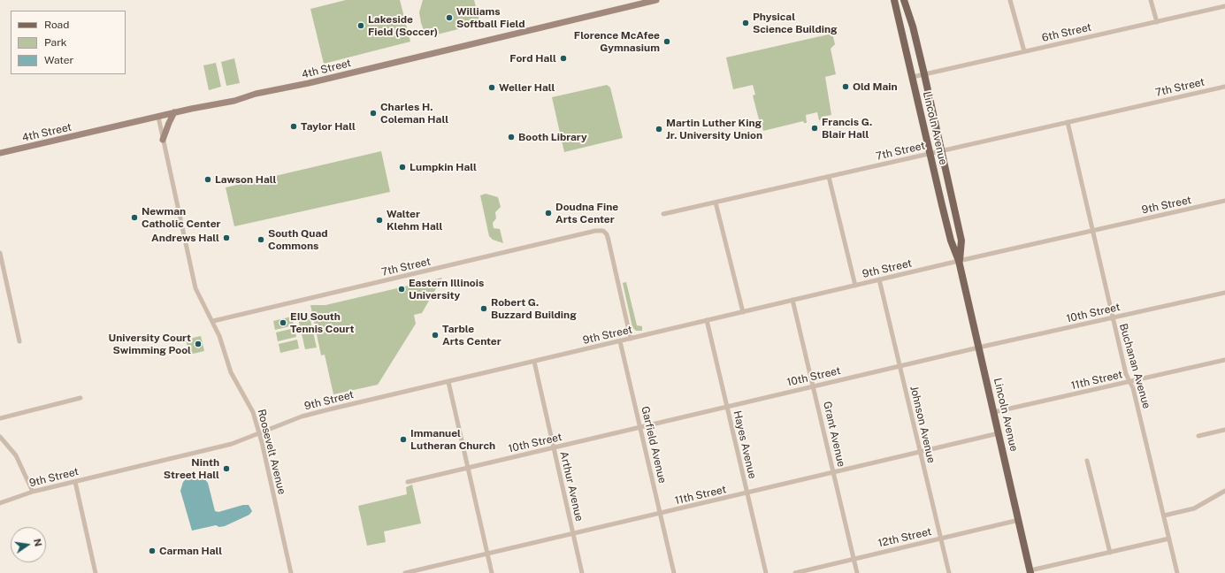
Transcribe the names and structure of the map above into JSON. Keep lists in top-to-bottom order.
{
  "streets": {
    "main road": ["Lincoln Avenue"],
    "street": [
      "6th Street",
      "4th Street",
      "7th Street",
      "9th Street",
      "10th Street",
      "Buchanan Avenue",
      "11th Street",
      "Johnson Avenue",
      "Grant Avenue",
      "Garfield Avenue",
      "Hayes Avenue",
      "Roosevelt Avenue",
      "Arthur Avenue",
      "12th Street"
    ]
  },
  "crossings": [
    ["6th Street", "Lincoln Avenue"],
    ["4th Street", "Roosevelt Avenue"],
    ["7th Street", "Lincoln Avenue"],
    ["7th Street", "9th Street"],
    ["7th Street", "Buchanan Avenue"],
    ["7th Street", "Roosevelt Avenue"],
    ["Lincoln Avenue", "9th Street"],
    ["Lincoln Avenue", "10th Street"],
    ["Lincoln Avenue", "11th Street"],
    ["Lincoln Avenue", "12th Street"],
    ["9th Street", "Buchanan Avenue"],
    ["9th Street", "Johnson Avenue"],
    ["9th Street", "Grant Avenue"],
    ["9th Street", "Garfield Avenue"],
    ["9th Street", "Hayes Avenue"],
    ["9th Street", "Roosevelt Avenue"],
    ["9th Street", "Arthur Avenue"],
    ["10th Street", "Buchanan Avenue"],
    ["10th Street", "Johnson Avenue"],
    ["10th Street", "Grant Avenue"],
    ["10th Street", "Garfield Avenue"],
    ["10th Street", "Hayes Avenue"],
    ["10th Street", "Arthur Avenue"],
    ["Buchanan Avenue", "11th Street"],
    ["11th Street", "Johnson Avenue"],
    ["11th Street", "Grant Avenue"],
    ["11th Street", "Garfield Avenue"],
    ["11th Street", "Hayes Avenue"],
    ["11th Street", "Arthur Avenue"],
    ["Johnson Avenue", "12th Street"],
    ["Grant Avenue", "12th Street"]
  ],
  "places": [
    "Williams Softball Field",
    "Physical Science Building",
    "Lakeside Field (Soccer)",
    "Florence McAfee Gymnasium",
    "Ford Hall",
    "Old Main",
    "Weller Hall",
    "Charles H. Coleman Hall",
    "Taylor Hall",
    "Francis G. Blair Hall",
    "Martin Luther King Jr. University Union",
    "Booth Library",
    "Lumpkin Hall",
    "Lawson Hall",
    "Doudna Fine Arts Center",
    "Newman Catholic Center",
    "Walter Klehm Hall",
    "Andrews Hall",
    "South Quad Commons",
    "Eastern Illinois University",
    "Robert G. Buzzard Building",
    "EIU South Tennis Court",
    "Tarble Arts Center",
    "University Court Swimming Pool",
    "Immanuel Lutheran Church",
    "Ninth Street Hall",
    "Carman Hall"
  ],
  "legend": ["Road", "Park", "Water"],
  "north": "right"
}
